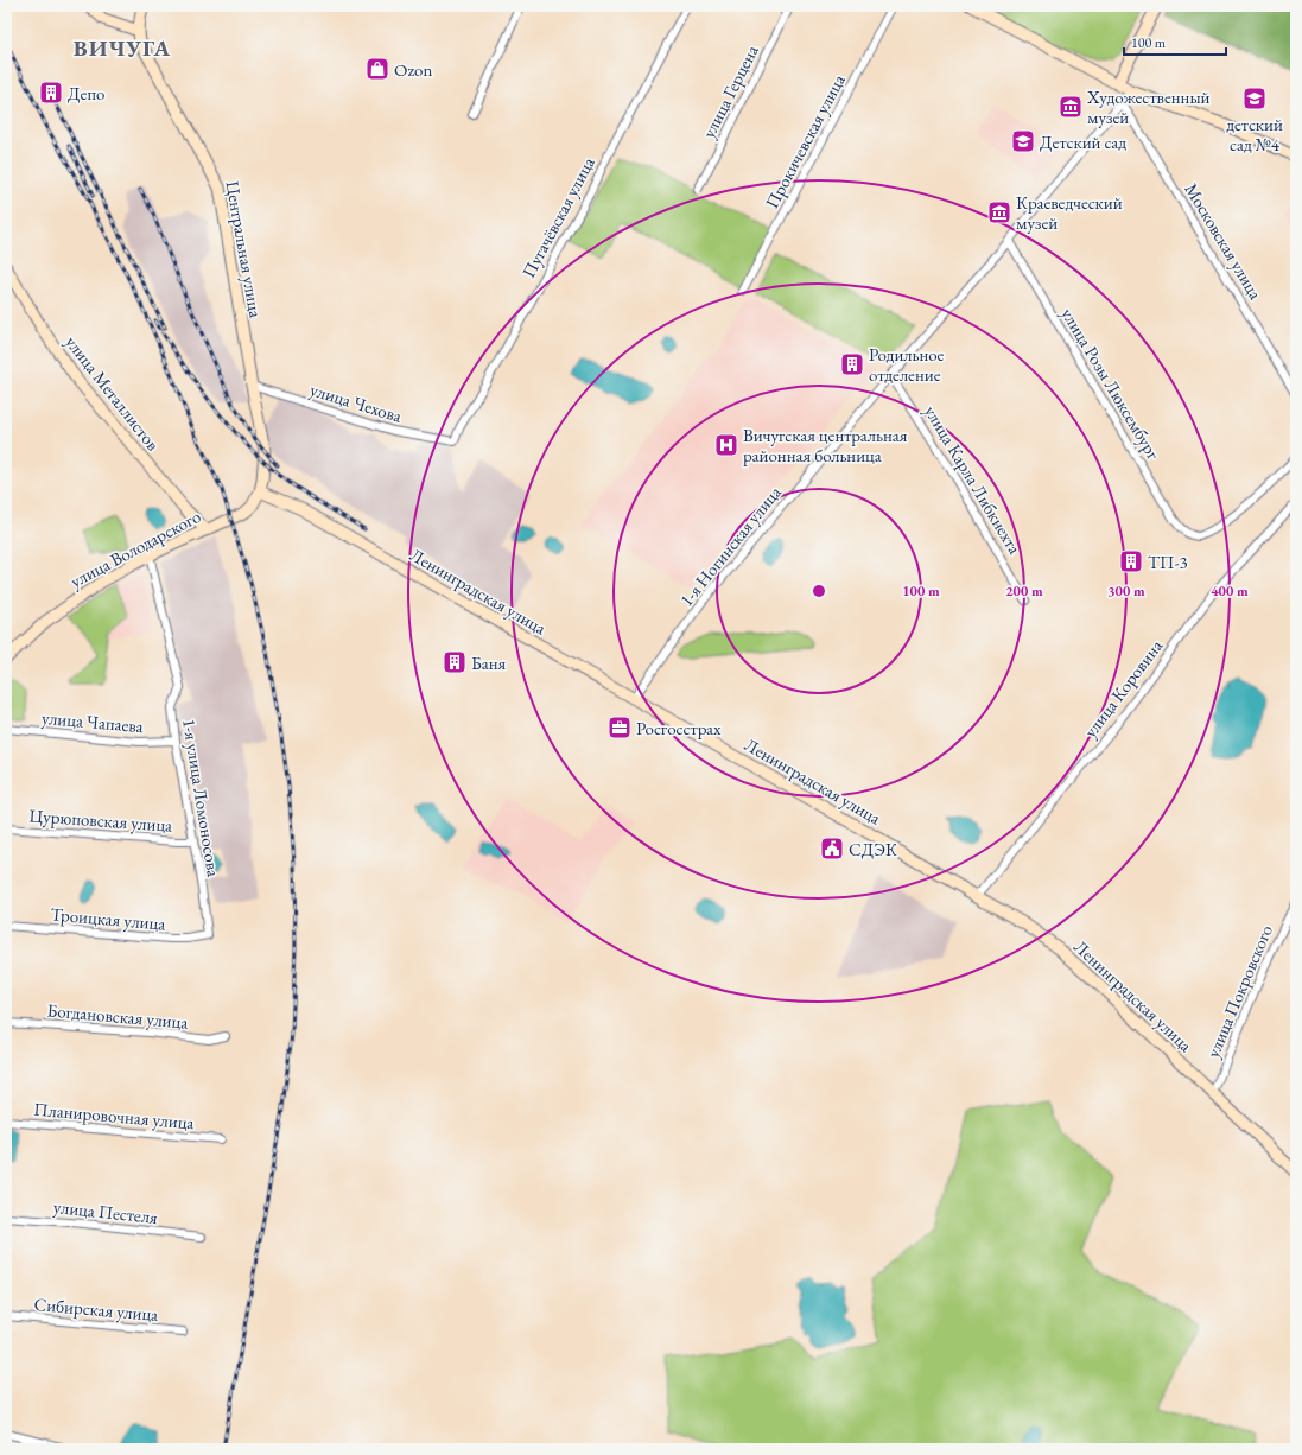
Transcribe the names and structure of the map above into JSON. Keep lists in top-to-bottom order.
{
  "streets": {
    "main road": [
      "Центральная улица",
      "улица Металлистов",
      "улица Володарского",
      "Ленинградская улица"
    ],
    "street": [
      "улица Герцена",
      "Прокичевская улица",
      "Пугачёвская улица",
      "Московская улица",
      "улица Розы Люксембург",
      "улица Чехова",
      "улица Карла Либкнехта",
      "1-я Ногинская улица",
      "улица Коровина",
      "улица Чапаева",
      "1-я улица Ломоносова",
      "Цурюповская улица",
      "Троицкая улица",
      "улица Покровского",
      "Богдановская улица",
      "Планировочная улица",
      "улица Пестеля",
      "Сибирская улица"
    ]
  },
  "crossings": [
    ["Пугачёвская улица", "улица Чехова"],
    ["Московская улица", "1-я Ногинская улица"],
    ["Центральная улица", "улица Чехова"],
    ["Центральная улица", "улица Володарского"],
    ["Центральная улица", "Ленинградская улица"],
    ["улица Розы Люксембург", "1-я Ногинская улица"],
    ["улица Металлистов", "улица Володарского"],
    ["улица Карла Либкнехта", "1-я Ногинская улица"],
    ["1-я Ногинская улица", "Ленинградская улица"],
    ["улица Володарского", "Ленинградская улица"],
    ["улица Володарского", "1-я улица Ломоносова"],
    ["Ленинградская улица", "улица Коровина"],
    ["Ленинградская улица", "улица Покровского"],
    ["улица Чапаева", "1-я улица Ломоносова"],
    ["1-я улица Ломоносова", "Цурюповская улица"],
    ["1-я улица Ломоносова", "Троицкая улица"]
  ],
  "districts": ["ВИЧУГА"],
  "places": {
    "shop": ["Ozon"],
    "building": [
      "Депо",
      "Родильное отделение",
      "ТП-3",
      "Баня"
    ],
    "school or university": ["детский сад №4", "Детский сад"],
    "museum": ["Художественный музей", "Краеведческий музей"],
    "hospital": ["Вичугская центральная районная больница"],
    "office": ["Росгосстрах"],
    "public building": ["СДЭК"]
  },
  "scale_bar": "100 m",
  "rings": [
    "100 m",
    "200 m",
    "300 m",
    "400 m"
  ]
}
